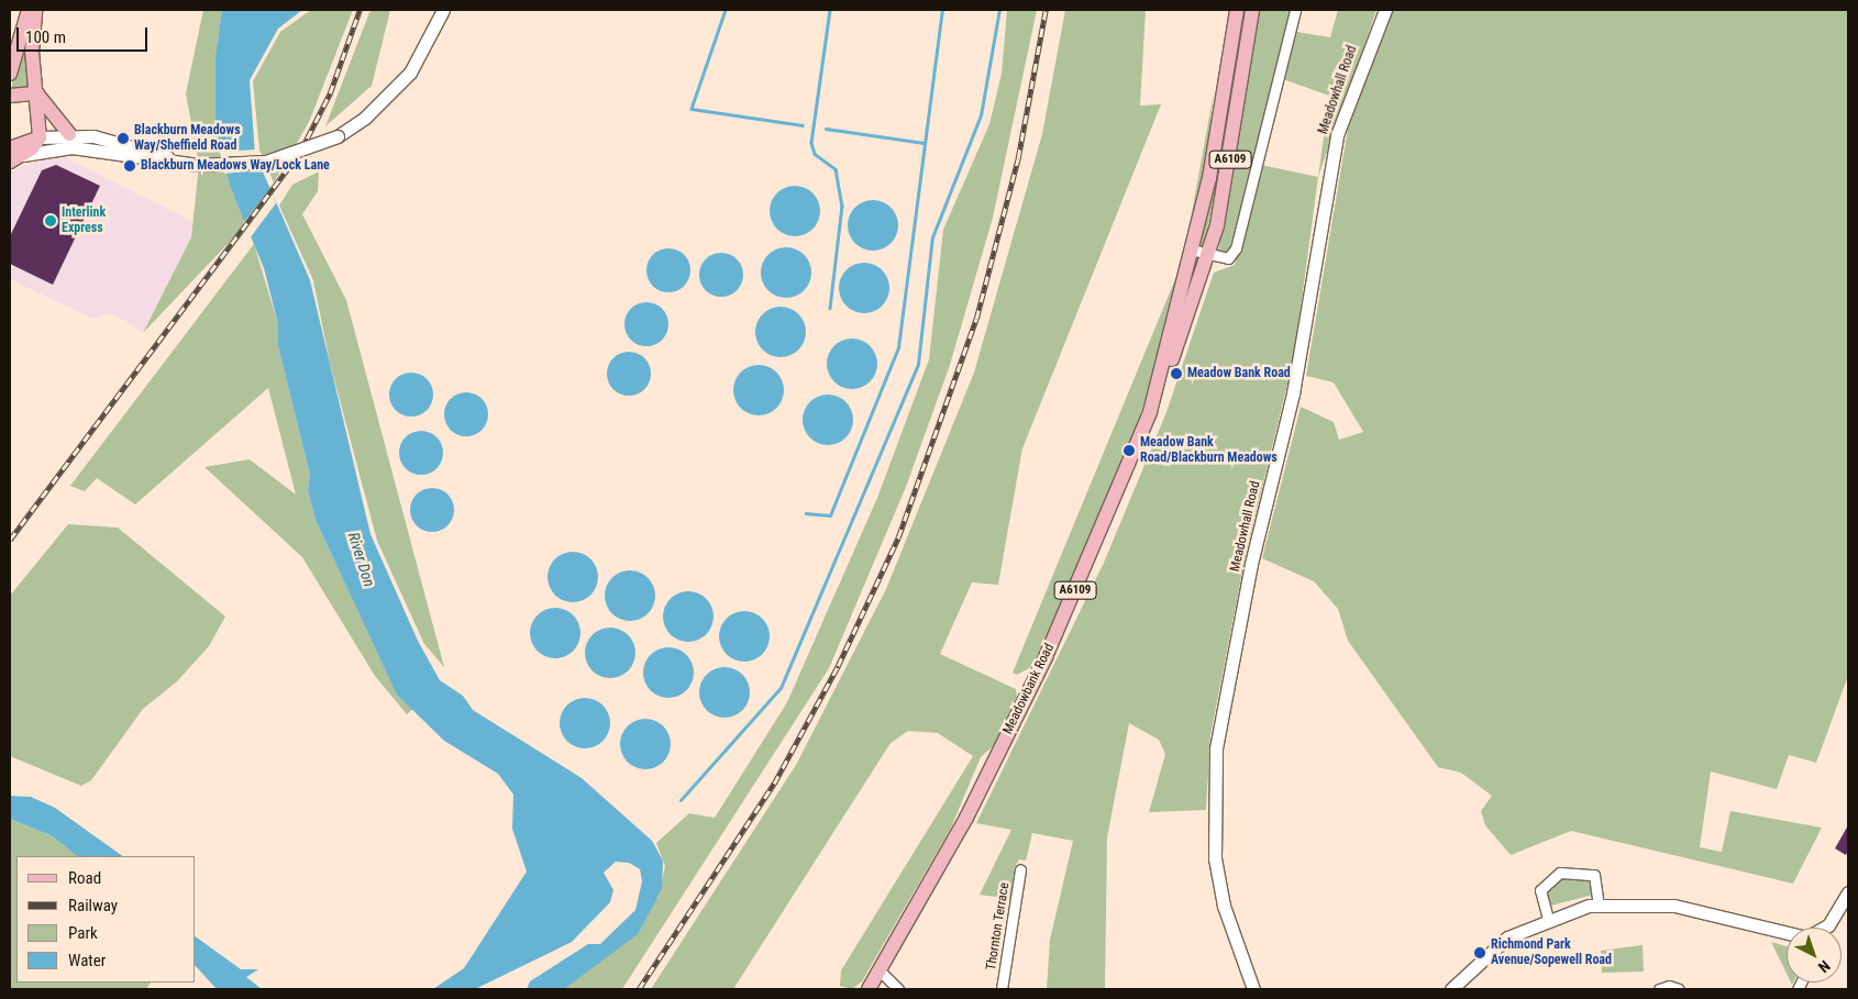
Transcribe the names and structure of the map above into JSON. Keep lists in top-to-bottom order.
{
  "streets": {
    "main road": ["A6109", "Meadowbank Road"],
    "street": ["Meadowhall Road", "Thornton Terrace"]
  },
  "crossings": [
    ["A6109", "Meadowbank Road"]
  ],
  "water": ["River Don"],
  "places": [
    "Blackburn Meadows Way/Sheffield Road",
    "Blackburn Meadows Way/Lock Lane",
    "Interlink Express",
    "Meadow Bank Road",
    "Meadow Bank Road/Blackburn Meadows",
    "Richmond Park Avenue/Sopewell Road"
  ],
  "legend": [
    "Road",
    "Railway",
    "Park",
    "Water"
  ],
  "scale_bar": "100 m",
  "north": "bottom right"
}
